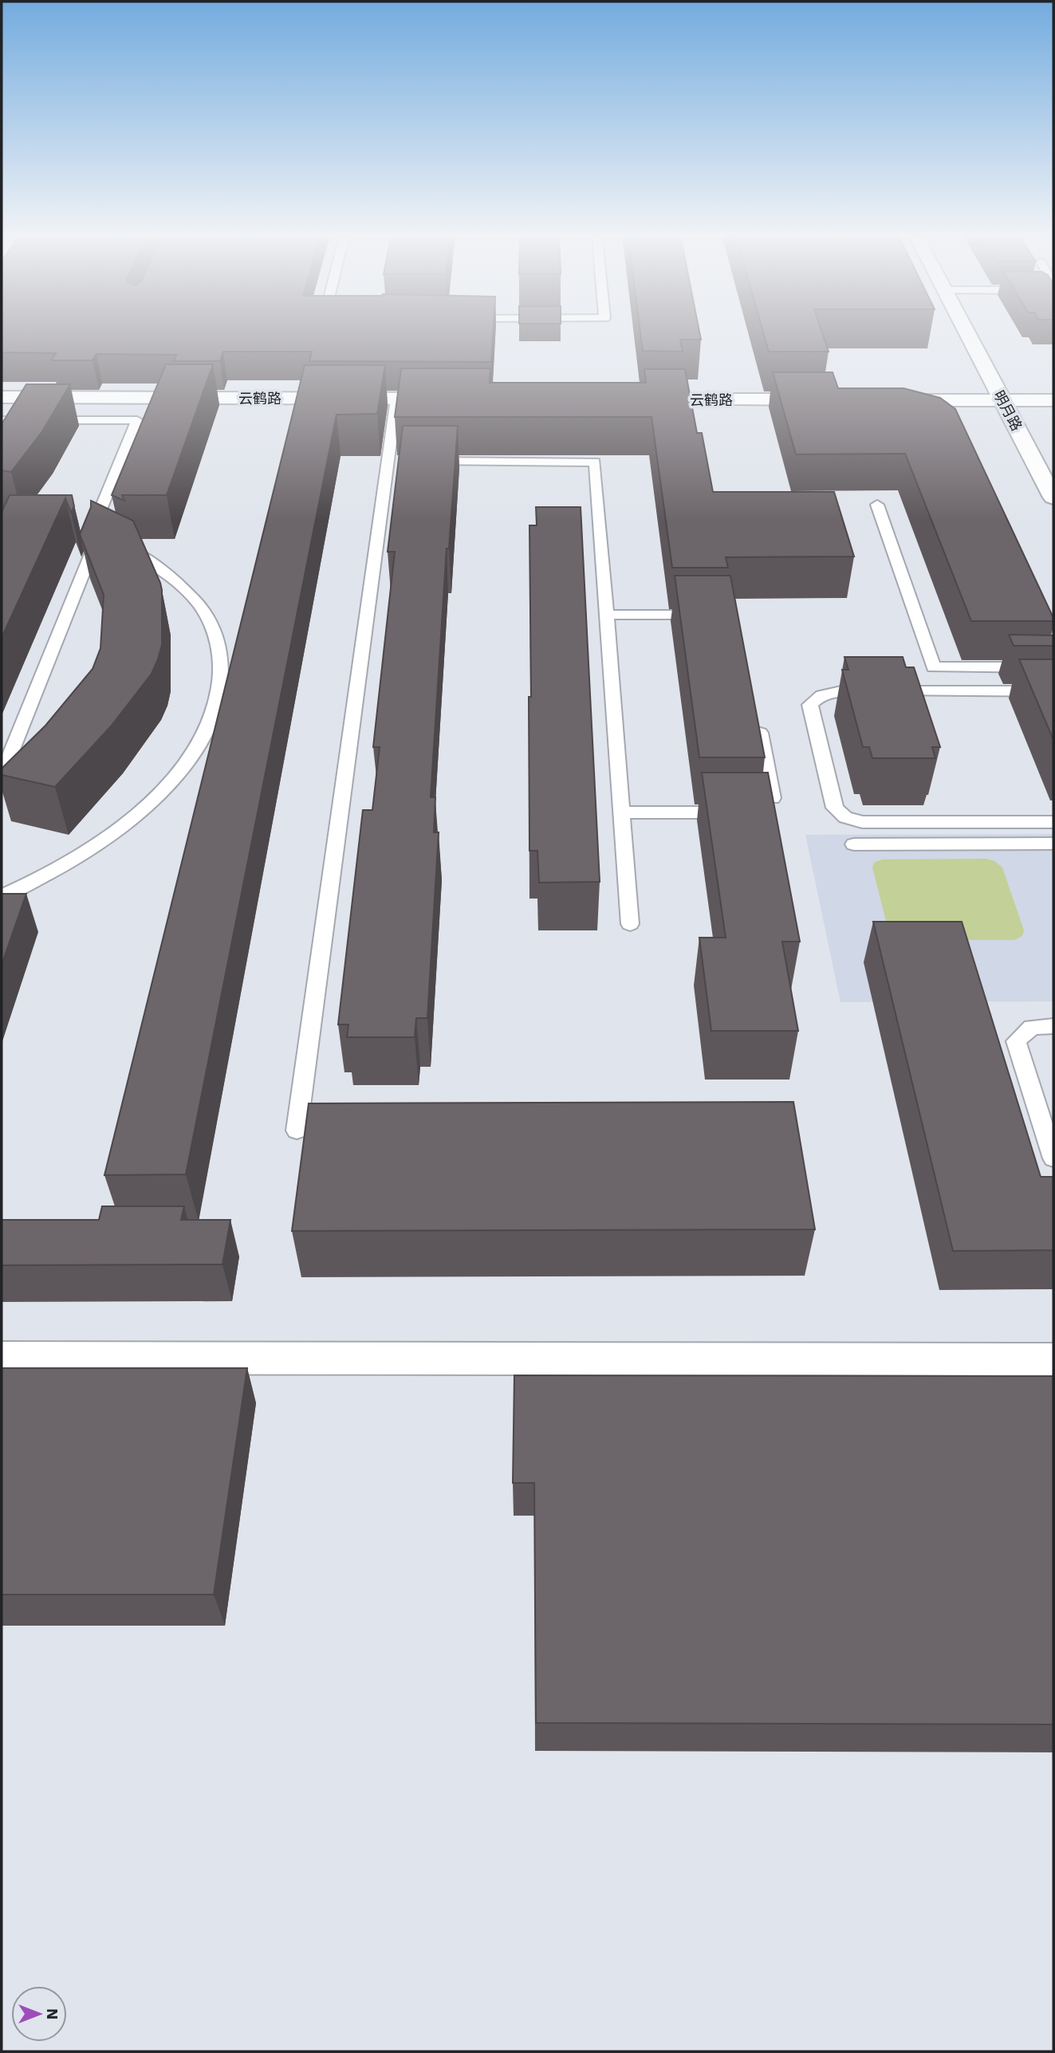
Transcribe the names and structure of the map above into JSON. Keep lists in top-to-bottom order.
{
  "streets": {
    "street": ["云鹤路", "明月路"]
  },
  "north": "right"
}
